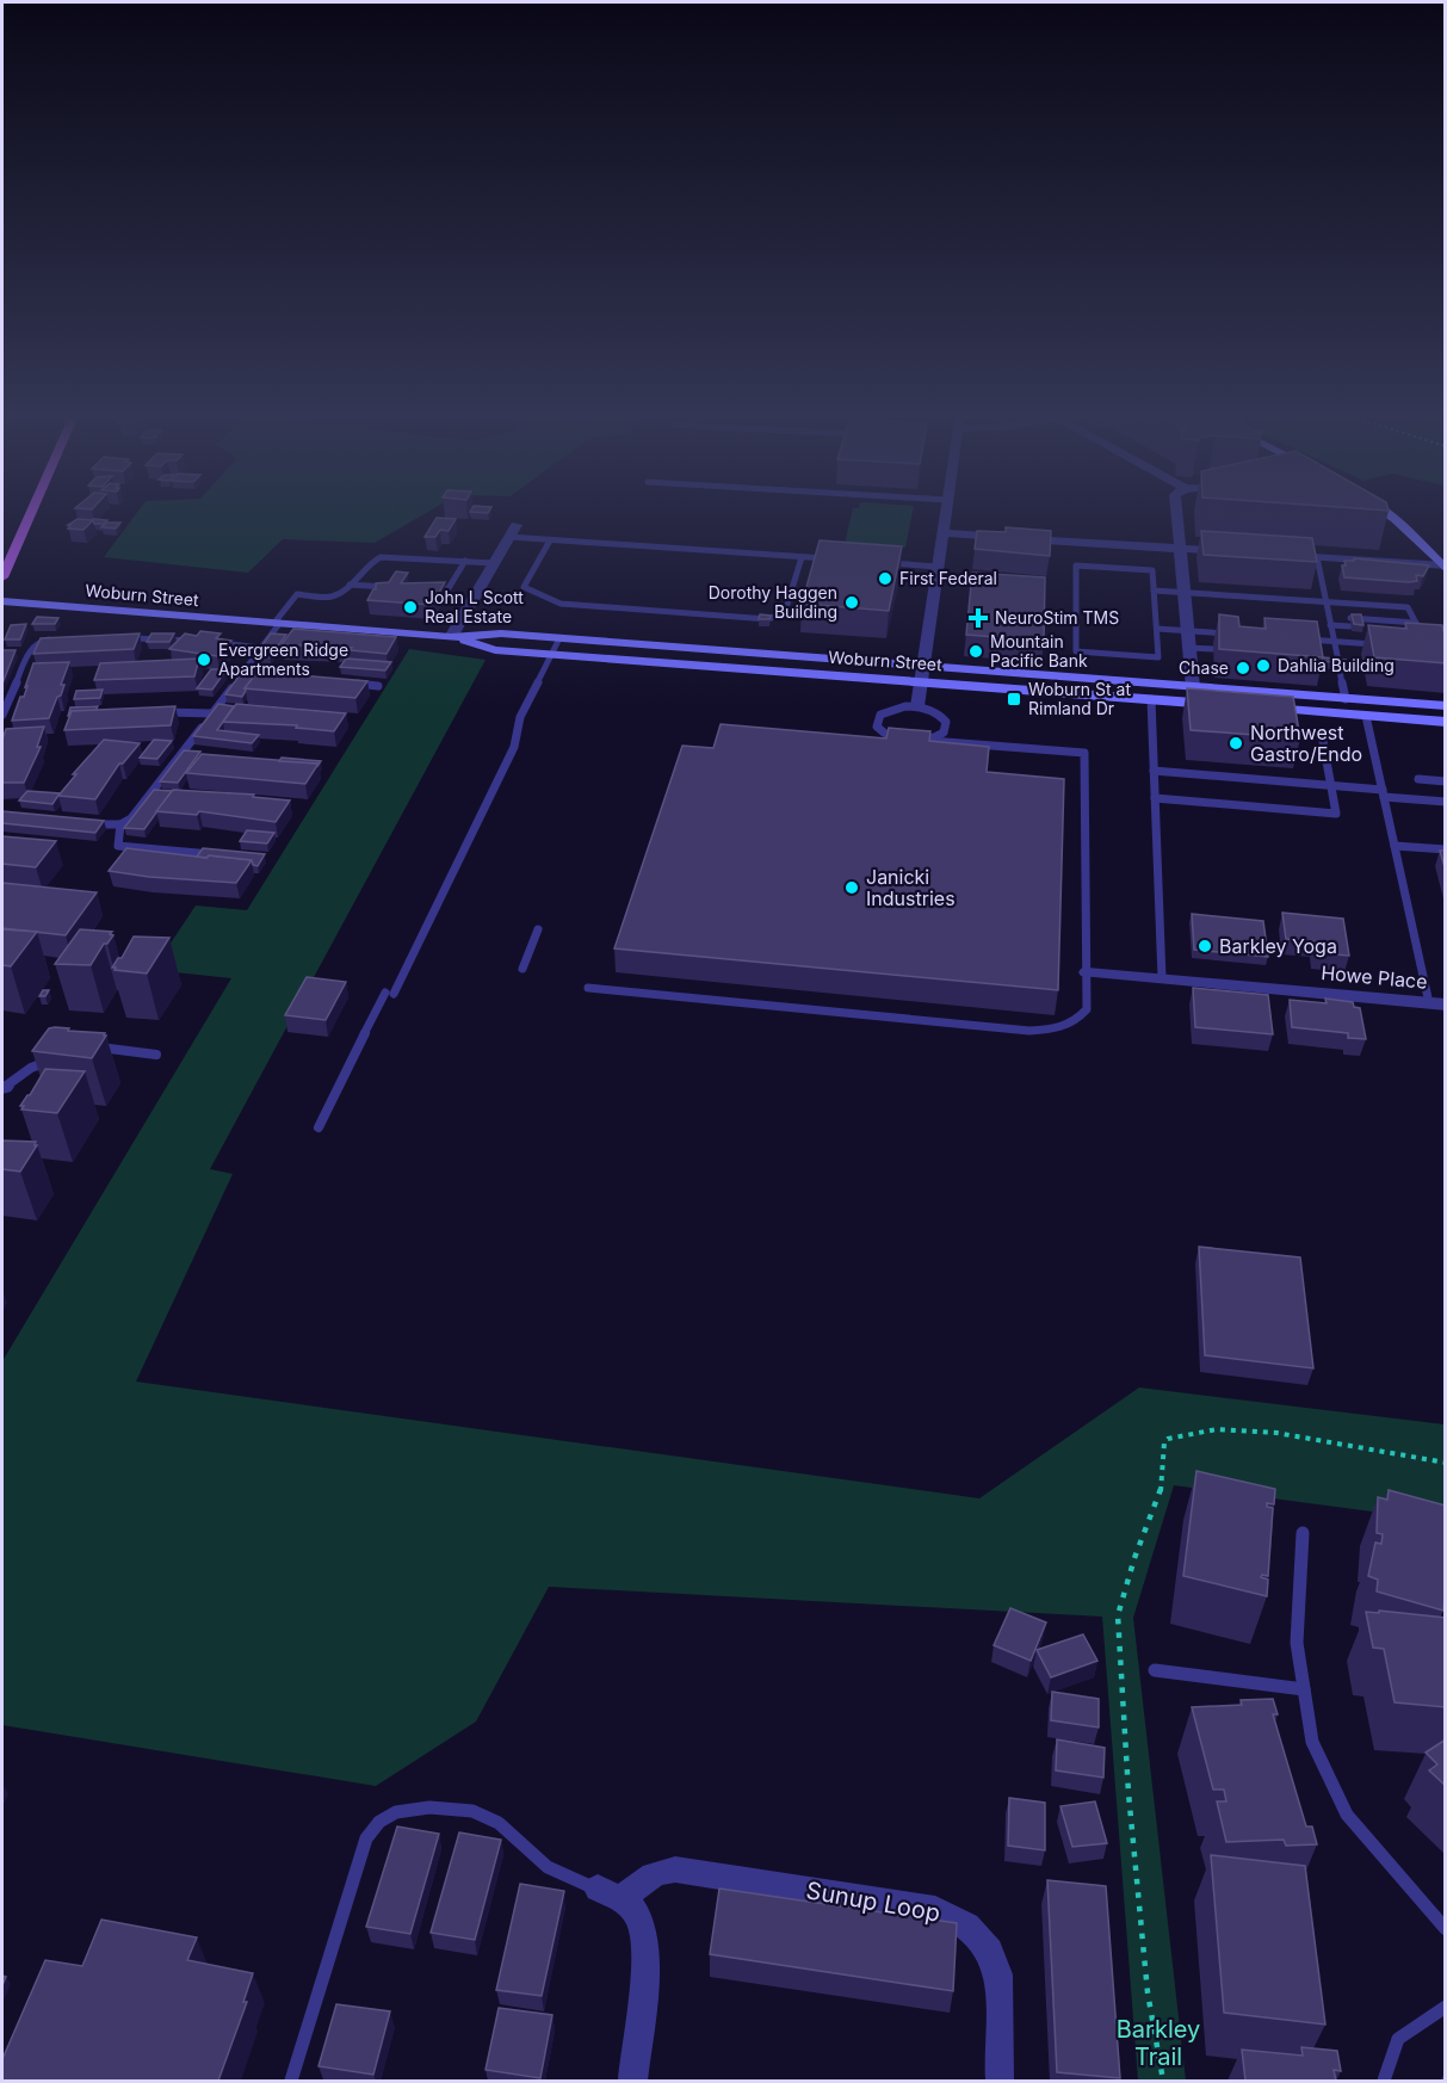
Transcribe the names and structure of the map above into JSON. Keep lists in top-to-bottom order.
{
  "streets": {
    "main road": ["Woburn Street"],
    "street": ["Howe Place", "Sunup Loop"]
  },
  "parks": ["Barkley Trail"],
  "places": {
    "other": [
      "First Federal",
      "Dorothy Haggen Building",
      "John L Scott Real Estate",
      "Mountain Pacific Bank",
      "Evergreen Ridge Apartments",
      "Dahlia Building",
      "Chase",
      "Northwest Gastro/Endo",
      "Janicki Industries",
      "Barkley Yoga"
    ],
    "health": ["NeuroStim TMS"],
    "transit": ["Woburn St at Rimland Dr"]
  }
}
